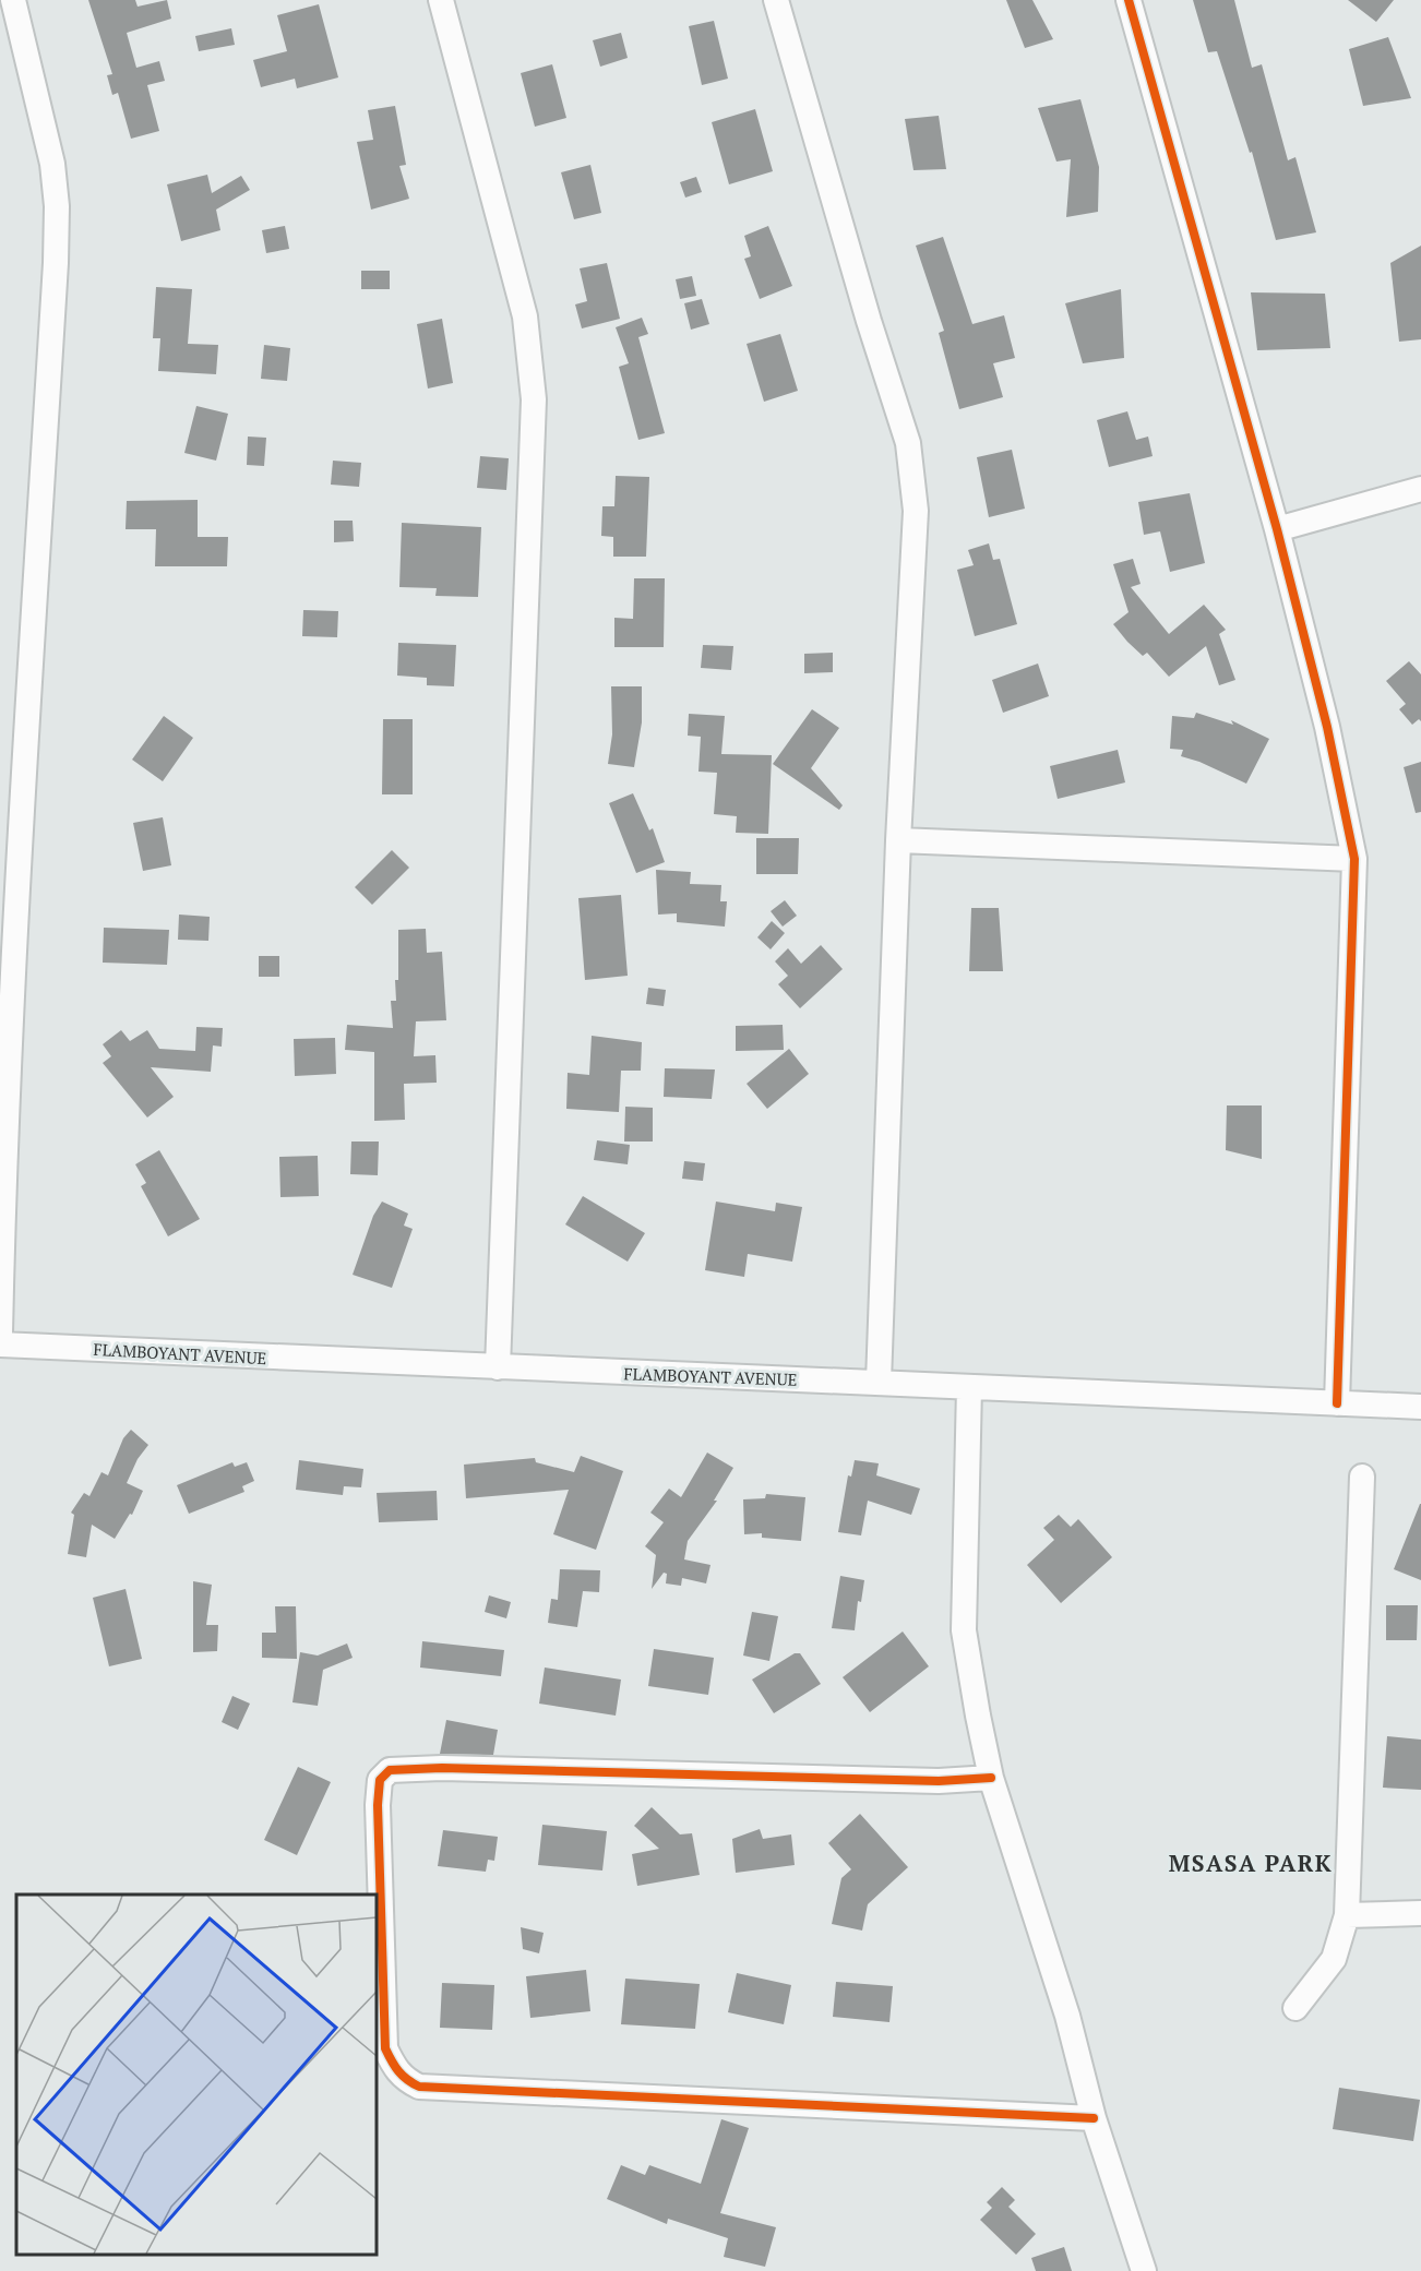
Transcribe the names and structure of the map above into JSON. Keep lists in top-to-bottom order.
{
  "streets": {
    "street": ["FLAMBOYANT AVENUE"]
  },
  "districts": ["MSASA PARK"]
}
